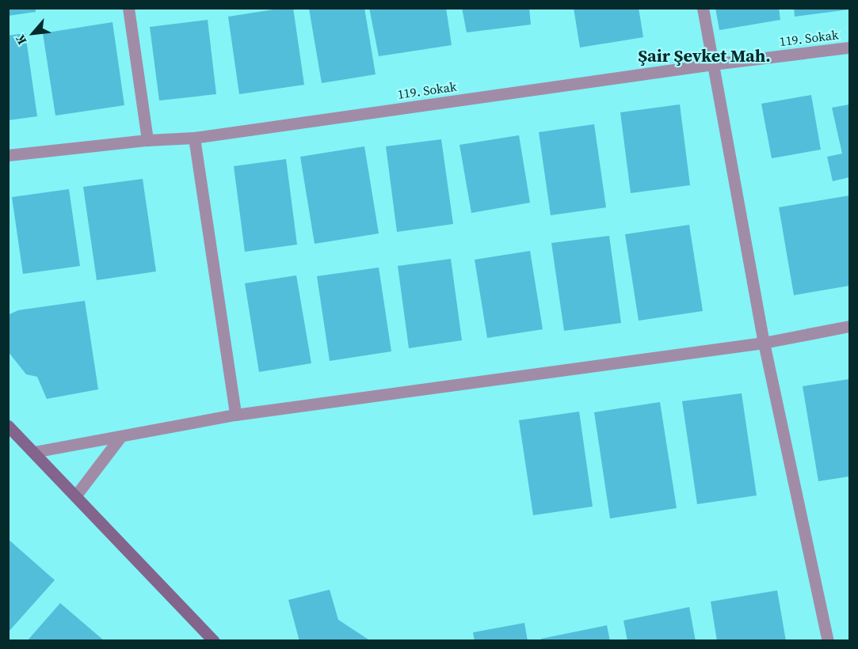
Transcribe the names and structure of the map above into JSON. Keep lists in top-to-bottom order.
{
  "streets": {
    "street": ["119. Sokak"]
  },
  "districts": ["Şair Şevket Mah."],
  "north": "bottom left"
}
